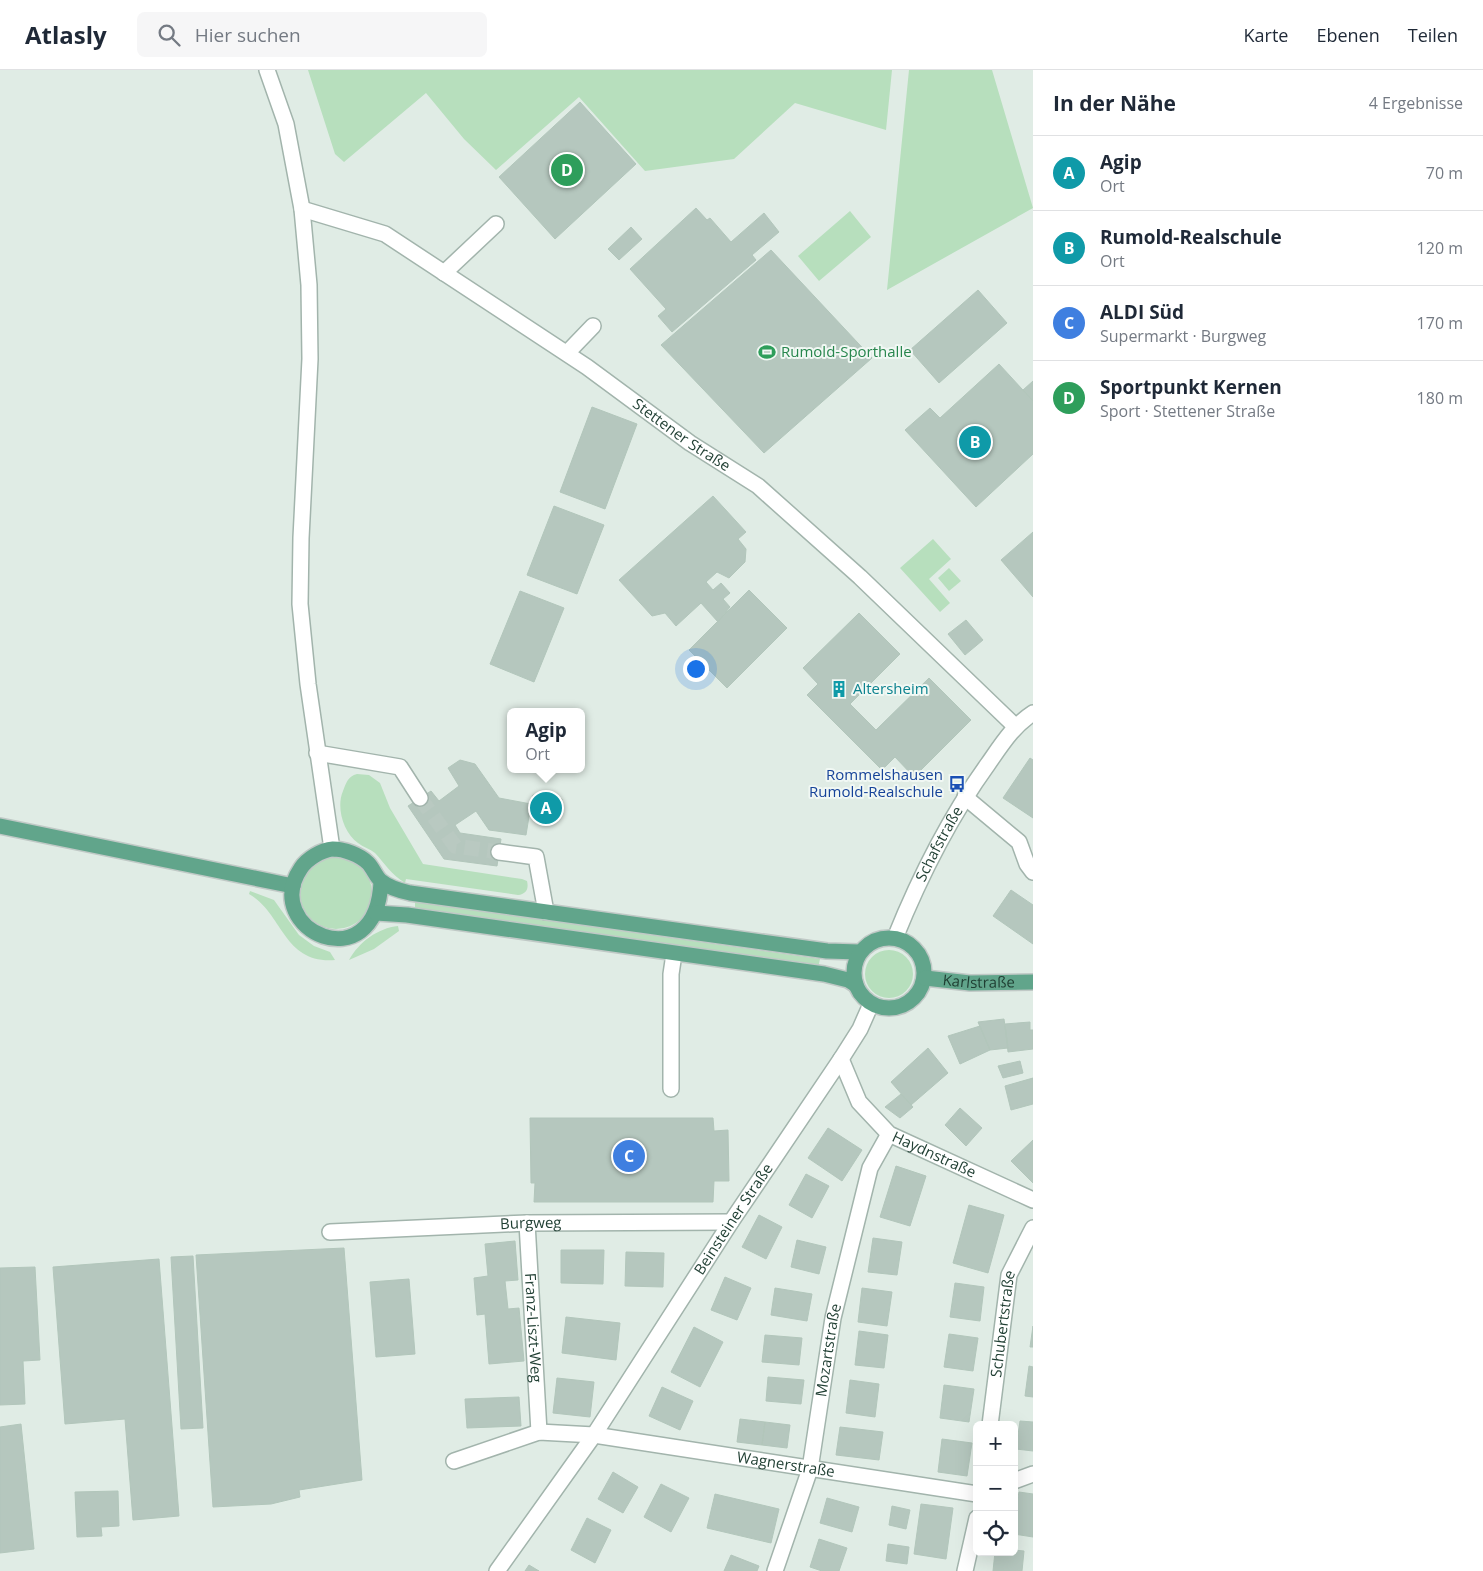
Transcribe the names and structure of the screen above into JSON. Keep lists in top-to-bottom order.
{
  "streets": {
    "main road": ["Karlstraße"],
    "street": [
      "Stettener Straße",
      "Schafstraße",
      "Haydnstraße",
      "Beinsteiner Straße",
      "Burgweg",
      "Schubertstraße",
      "Franz-Liszt-Weg",
      "Mozartstraße",
      "Wagnerstraße"
    ]
  },
  "crossings": [
    ["Stettener Straße", "Schafstraße"],
    ["Schafstraße", "Karlstraße"],
    ["Schafstraße", "Beinsteiner Straße"],
    ["Karlstraße", "Beinsteiner Straße"],
    ["Haydnstraße", "Beinsteiner Straße"],
    ["Haydnstraße", "Mozartstraße"],
    ["Beinsteiner Straße", "Burgweg"],
    ["Beinsteiner Straße", "Wagnerstraße"],
    ["Burgweg", "Franz-Liszt-Weg"],
    ["Mozartstraße", "Wagnerstraße"]
  ],
  "places": {
    "sports": ["Rumold-Sporthalle"],
    "building": ["Altersheim"],
    "bus stop": ["Rommelshausen Rumold-Realschule"]
  },
  "page": {
    "header": "Atlasly",
    "search": "Hier suchen",
    "nav": ["Karte", "Ebenen", "Teilen"],
    "heading": ["In der Nähe", "4 Ergebnisse"],
    "list": [
      {
        "mark": "A",
        "name": "Agip",
        "note": "Ort",
        "value": "70 m"
      },
      {
        "mark": "B",
        "name": "Rumold-Realschule",
        "note": "Ort",
        "value": "120 m"
      },
      {
        "mark": "C",
        "name": "ALDI Süd",
        "note": "Supermarkt · Burgweg",
        "value": "170 m"
      },
      {
        "mark": "D",
        "name": "Sportpunkt Kernen",
        "note": "Sport · Stettener Straße",
        "value": "180 m"
      }
    ],
    "pins": [
      "D",
      "B",
      "A",
      "C"
    ],
    "popup": ["Agip", "Ort"],
    "map_buttons": ["+", "−"]
  }
}
